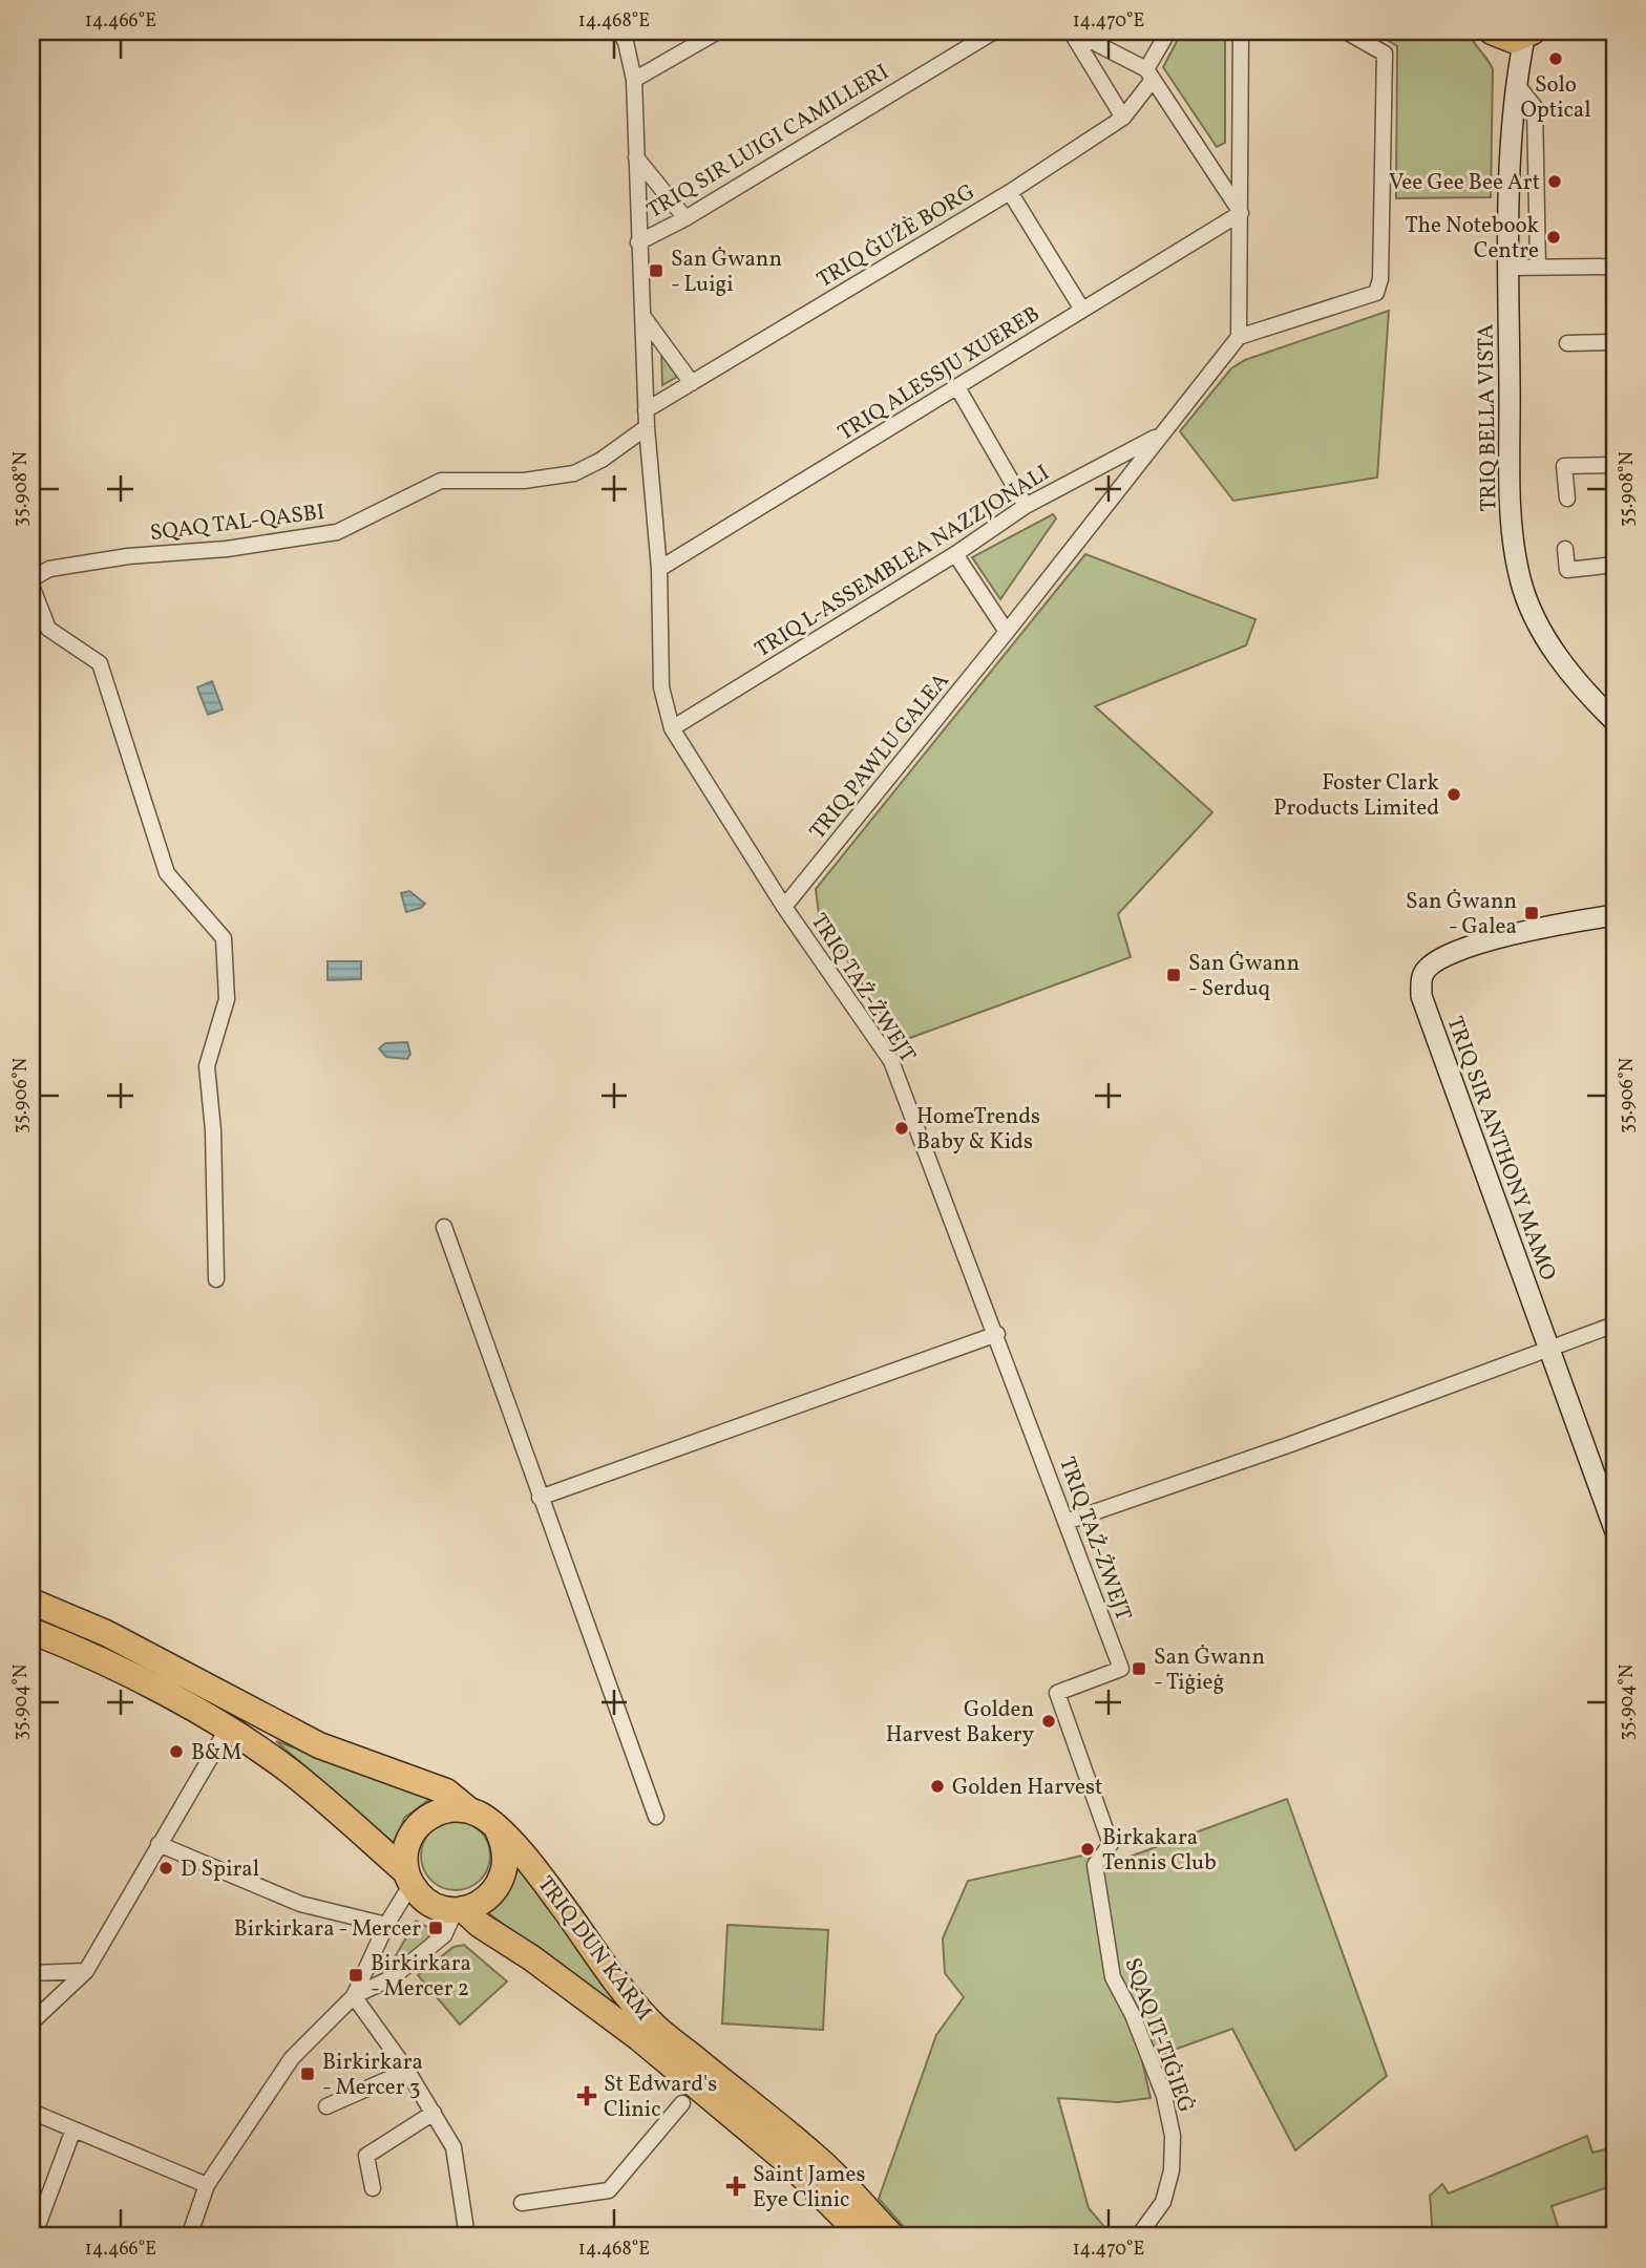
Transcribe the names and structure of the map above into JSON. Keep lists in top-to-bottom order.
{
  "streets": {
    "highway": ["TRIQ DUN KARM"],
    "main road": ["TRIQ BELLA VISTA", "TRIQ SIR ANTHONY MAMO"],
    "street": [
      "TRIQ SIR LUIGI CAMILLERI",
      "TRIQ ĠUŻÈ BORG",
      "TRIQ ALESSJU XUEREB",
      "SQAQ TAL-QASBI",
      "TRIQ L-ASSEMBLEA NAZZJONALI",
      "TRIQ PAWLU GALEA",
      "TRIQ TAŻ-ŻWEJT",
      "SQAQ IT-TIĠIEĠ"
    ]
  },
  "crossings": [
    ["TRIQ SIR LUIGI CAMILLERI", "TRIQ TAŻ-ŻWEJT"],
    ["TRIQ ĠUŻÈ BORG", "TRIQ TAŻ-ŻWEJT"],
    ["TRIQ ALESSJU XUEREB", "TRIQ TAŻ-ŻWEJT"],
    ["SQAQ TAL-QASBI", "TRIQ TAŻ-ŻWEJT"],
    ["TRIQ L-ASSEMBLEA NAZZJONALI", "TRIQ PAWLU GALEA"],
    ["TRIQ L-ASSEMBLEA NAZZJONALI", "TRIQ TAŻ-ŻWEJT"],
    ["TRIQ PAWLU GALEA", "TRIQ TAŻ-ŻWEJT"],
    ["TRIQ TAŻ-ŻWEJT", "SQAQ IT-TIĠIEĠ"]
  ],
  "places": {
    "other": [
      "Solo Optical",
      "Vee Gee Bee Art",
      "The Notebook Centre",
      "Foster Clark Products Limited",
      "HomeTrends Baby & Kids",
      "Golden Harvest Bakery",
      "B&M",
      "Golden Harvest",
      "Birkakara Tennis Club",
      "D Spiral"
    ],
    "transit": [
      "San Ġwann - Luigi",
      "San Ġwann - Galea",
      "San Ġwann - Serduq",
      "San Ġwann - Tiġieġ",
      "Birkirkara - Mercer",
      "Birkirkara - Mercer 2",
      "Birkirkara - Mercer 3"
    ],
    "health": ["St Edward's Clinic", "Saint James Eye Clinic"]
  },
  "coordinates": [
    "14.466°E",
    "14.468°E",
    "14.470°E",
    "35.908°N",
    "35.906°N",
    "35.904°N"
  ]
}
